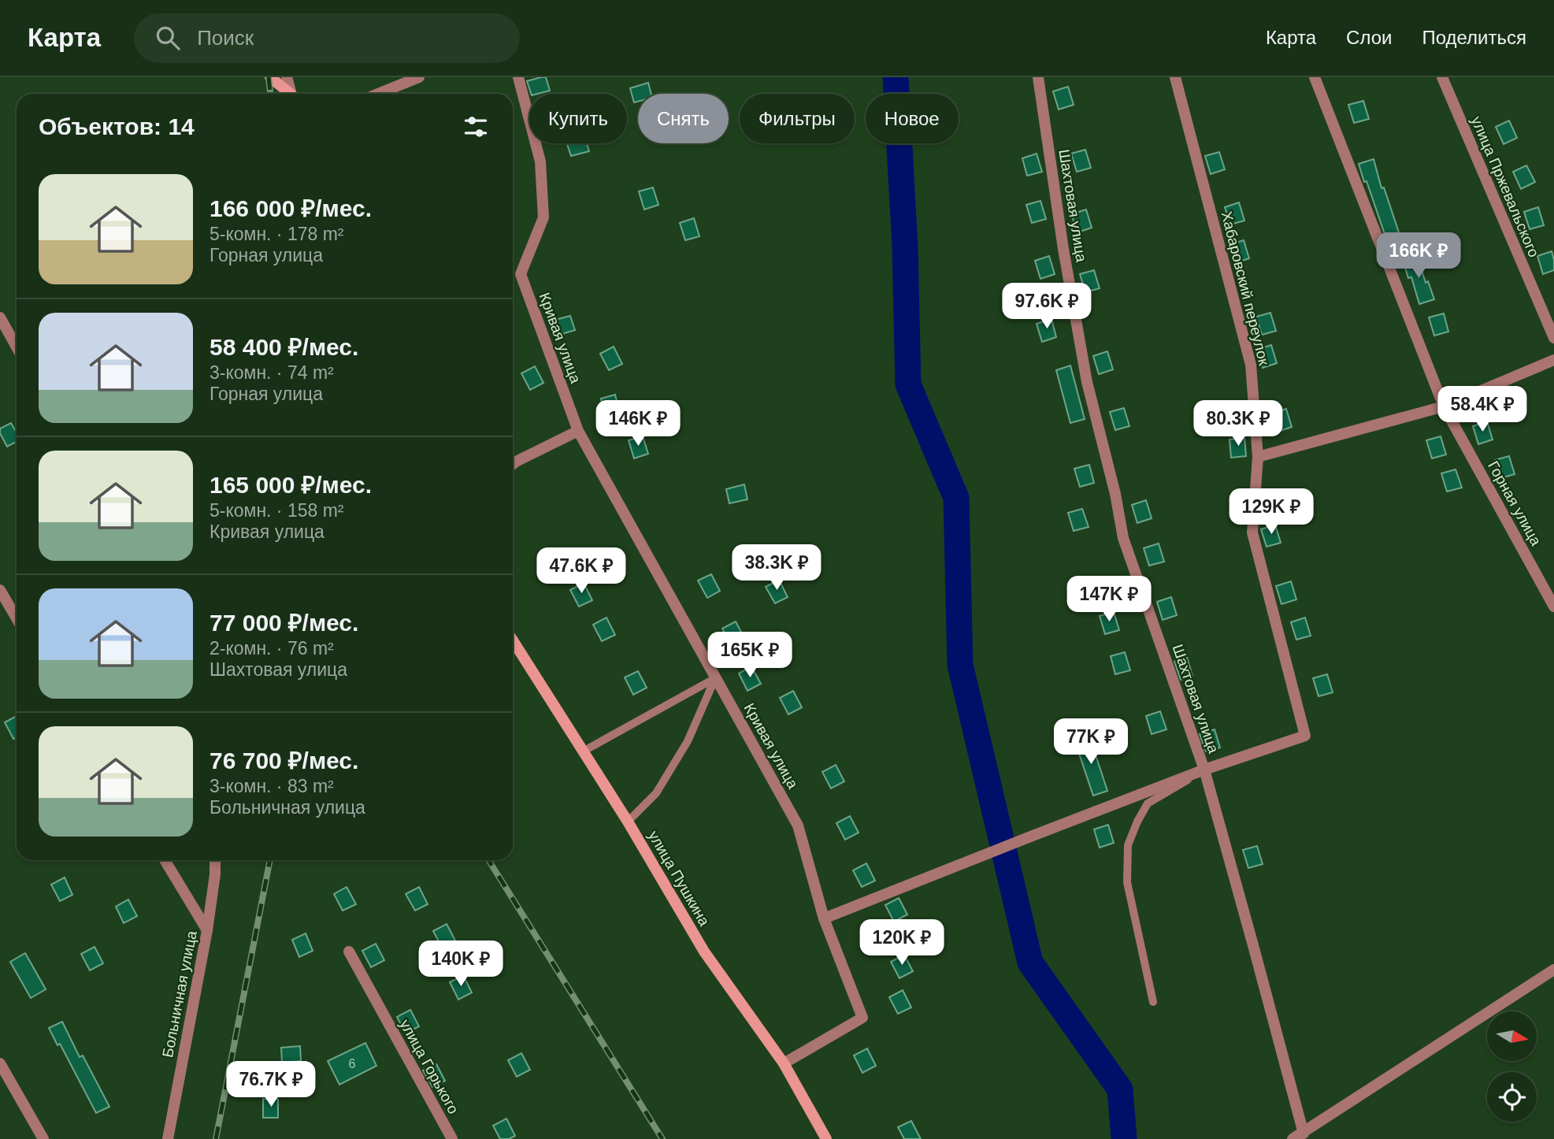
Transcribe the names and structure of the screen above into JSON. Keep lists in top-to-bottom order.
{
  "streets": {
    "main road": ["улица Пушкина"],
    "street": [
      "улица Пржевальского",
      "Шахтовая улица",
      "Хабаровский переулок",
      "Кривая улица",
      "Горная улица",
      "Больничная улица",
      "улица Горького"
    ]
  },
  "crossings": [
    ["Шахтовая улица", "Хабаровский переулок"],
    ["Кривая улица", "улица Пушкина"]
  ],
  "house_numbers": ["6"],
  "north": "right",
  "page": {
    "header": "Карта",
    "search": "Поиск",
    "nav": ["Карта", "Слои", "Поделиться"],
    "chip": [
      "Купить",
      "Снять",
      "Фильтры",
      "Новое"
    ],
    "heading": "Объектов: 14",
    "list": [
      {
        "name": "166 000 ₽/мес.",
        "note": "5-комн. · 178 m² · Горная улица"
      },
      {
        "name": "58 400 ₽/мес.",
        "note": "3-комн. · 74 m² · Горная улица"
      },
      {
        "name": "165 000 ₽/мес.",
        "note": "5-комн. · 158 m² · Кривая улица"
      },
      {
        "name": "77 000 ₽/мес.",
        "note": "2-комн. · 76 m² · Шахтовая улица"
      },
      {
        "name": "76 700 ₽/мес.",
        "note": "3-комн. · 83 m² · Больничная улица"
      }
    ],
    "price": [
      "166K ₽",
      "97.6K ₽",
      "58.4K ₽",
      "146K ₽",
      "80.3K ₽",
      "129K ₽",
      "38.3K ₽",
      "47.6K ₽",
      "147K ₽",
      "165K ₽",
      "77K ₽",
      "120K ₽",
      "140K ₽",
      "76.7K ₽"
    ]
  }
}
